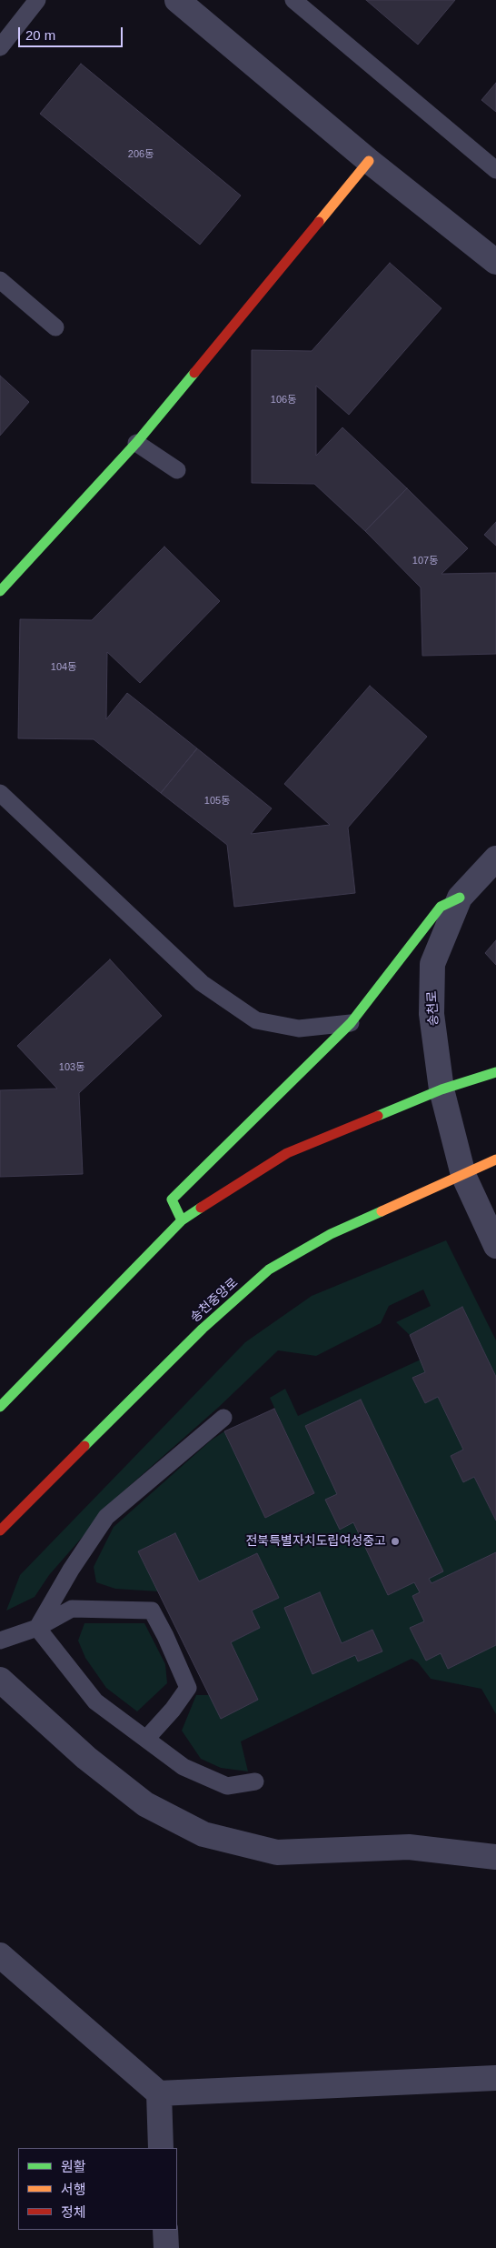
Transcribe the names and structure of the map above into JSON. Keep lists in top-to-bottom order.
{
  "streets": {
    "street": ["송천로", "송천중앙로"]
  },
  "crossings": [
    ["송천로", "송천중앙로"]
  ],
  "places": ["전북특별자치도립여성중고"],
  "house_numbers": [
    "206동",
    "106동",
    "107동",
    "104동",
    "105동",
    "103동"
  ],
  "legend": ["원활", "서행", "정체"],
  "scale_bar": "20 m"
}
